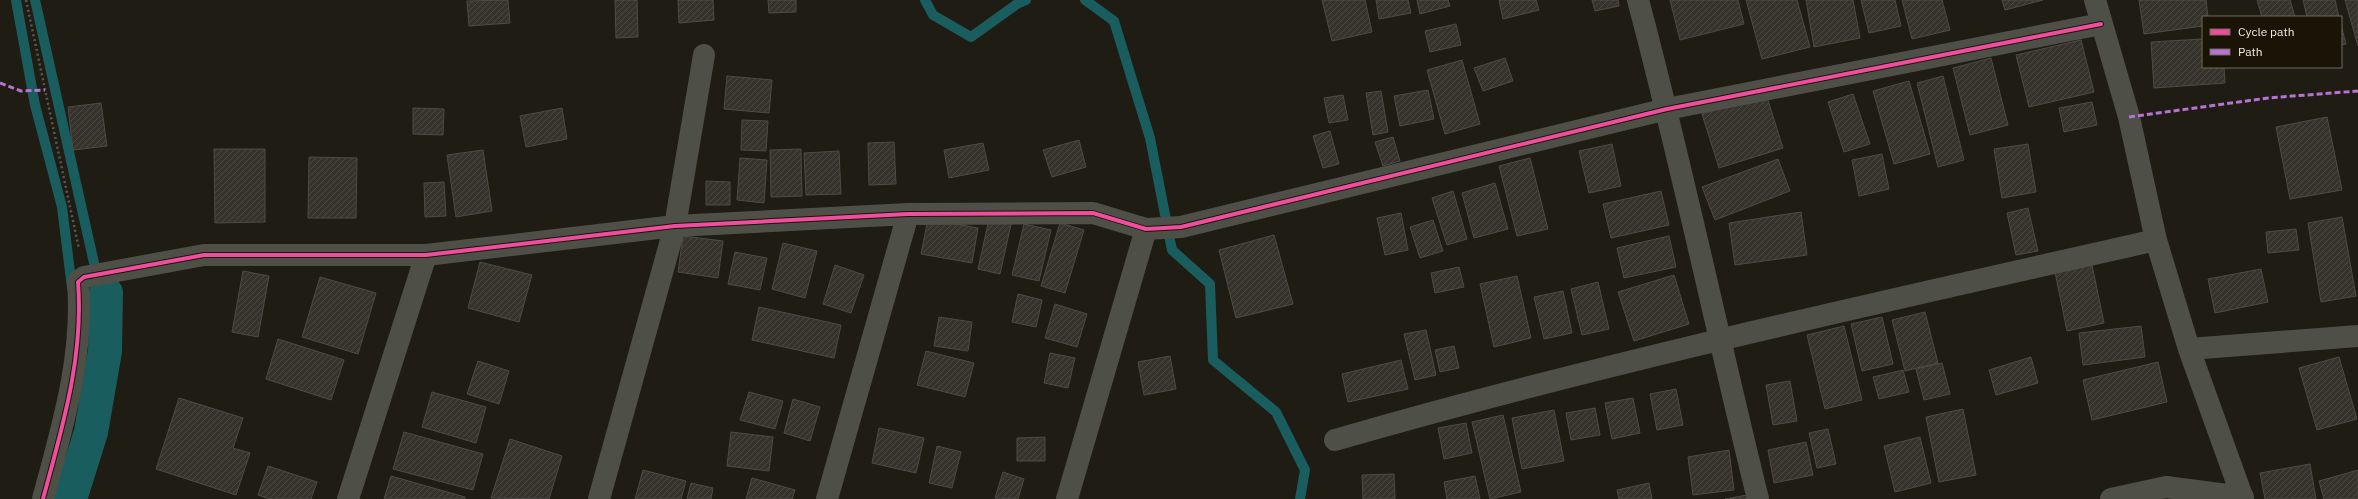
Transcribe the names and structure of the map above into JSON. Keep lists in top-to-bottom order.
{
  "legend": ["Cycle path", "Path"]
}
